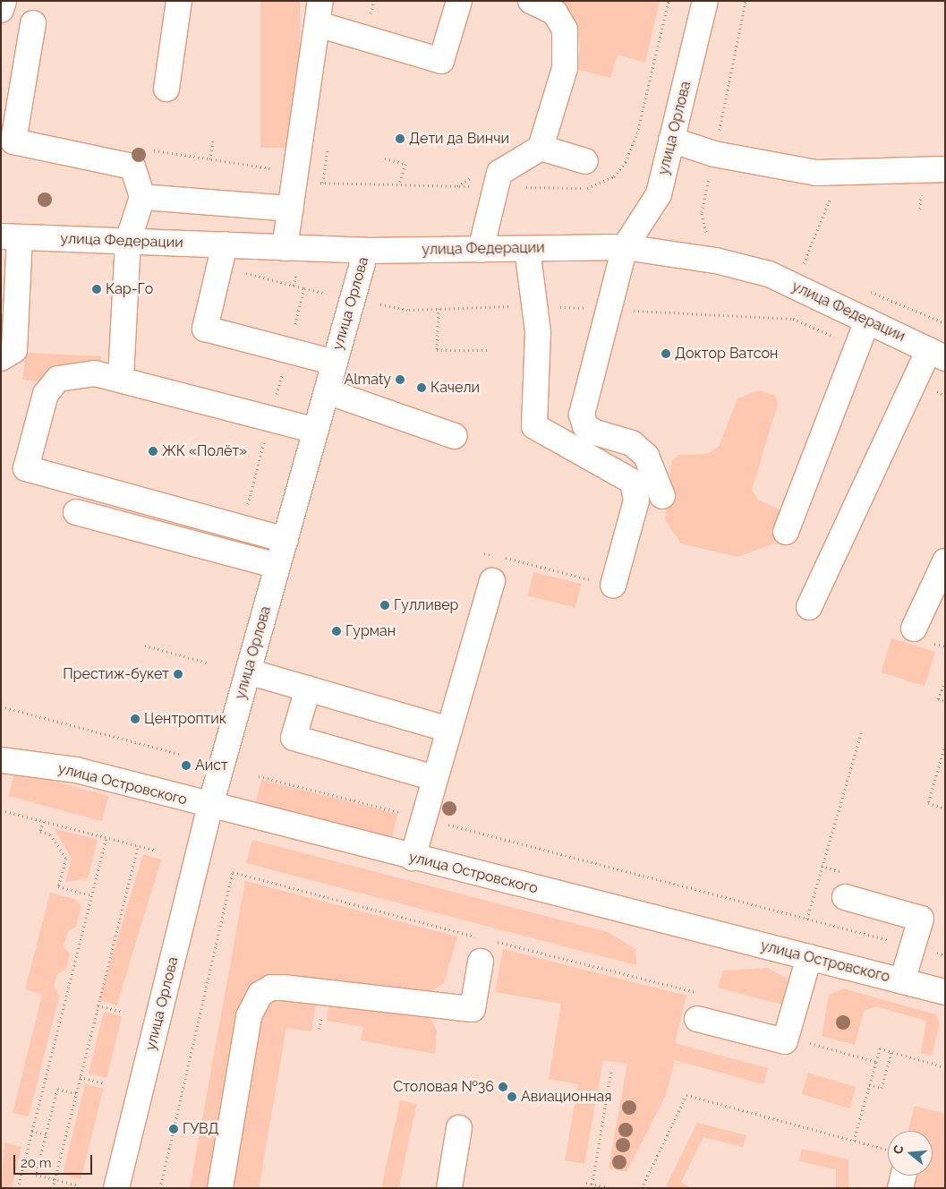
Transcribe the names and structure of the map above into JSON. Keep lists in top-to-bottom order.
{
  "streets": {
    "street": ["улица Орлова", "улица Федерации", "улица Островского"]
  },
  "crossings": [
    ["улица Орлова", "улица Федерации"],
    ["улица Орлова", "улица Островского"]
  ],
  "places": [
    "Дети да Винчи",
    "Кар-Го",
    "Доктор Ватсон",
    "Almaty",
    "Качели",
    "ЖК «Полёт»",
    "Гулливер",
    "Гурман",
    "Престиж-букет",
    "Центроптик",
    "Аист",
    "Столовая №36",
    "Авиационная",
    "ГУВД"
  ],
  "scale_bar": "20 m",
  "north": "left"
}
